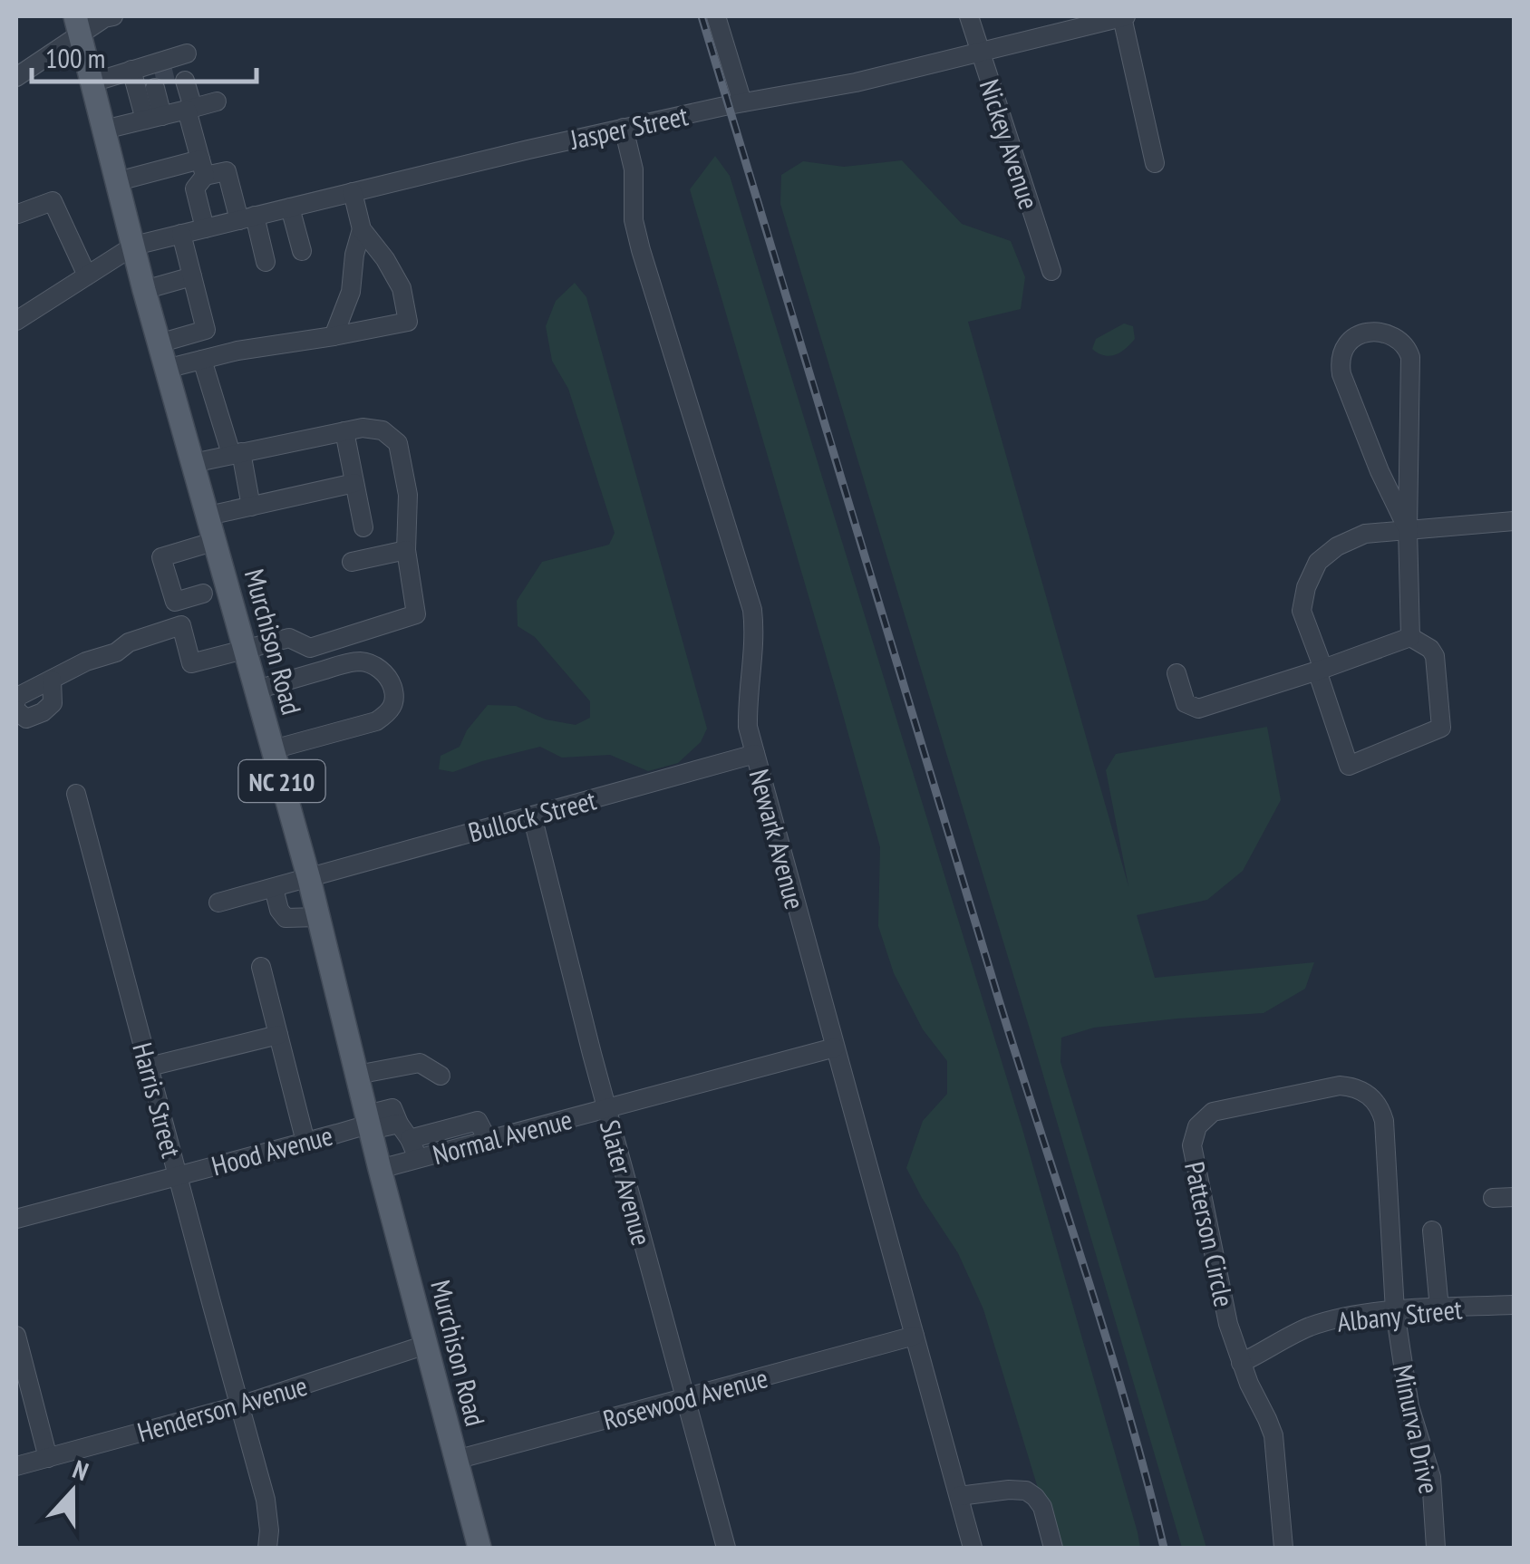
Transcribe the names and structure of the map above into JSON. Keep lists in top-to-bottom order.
{
  "streets": {
    "main road": ["Murchison Road", "NC 210"],
    "street": [
      "Jasper Street",
      "Nickey Avenue",
      "Bullock Street",
      "Newark Avenue",
      "Harris Street",
      "Normal Avenue",
      "Hood Avenue",
      "Slater Avenue",
      "Patterson Circle",
      "Albany Street",
      "Rosewood Avenue",
      "Henderson Avenue",
      "Minurva Drive"
    ]
  },
  "crossings": [
    ["Jasper Street", "Nickey Avenue"],
    ["Jasper Street", "Murchison Road"],
    ["Jasper Street", "Newark Avenue"],
    ["Murchison Road", "Bullock Street"],
    ["Murchison Road", "Normal Avenue"],
    ["Murchison Road", "Hood Avenue"],
    ["Murchison Road", "Rosewood Avenue"],
    ["Murchison Road", "Henderson Avenue"],
    ["Bullock Street", "Newark Avenue"],
    ["Bullock Street", "Slater Avenue"],
    ["Newark Avenue", "Normal Avenue"],
    ["Newark Avenue", "Rosewood Avenue"],
    ["Harris Street", "Hood Avenue"],
    ["Harris Street", "Henderson Avenue"],
    ["Normal Avenue", "Slater Avenue"],
    ["Slater Avenue", "Rosewood Avenue"],
    ["Patterson Circle", "Albany Street"],
    ["Patterson Circle", "Minurva Drive"],
    ["Albany Street", "Minurva Drive"]
  ],
  "scale_bar": "100 m",
  "north": "top"
}
